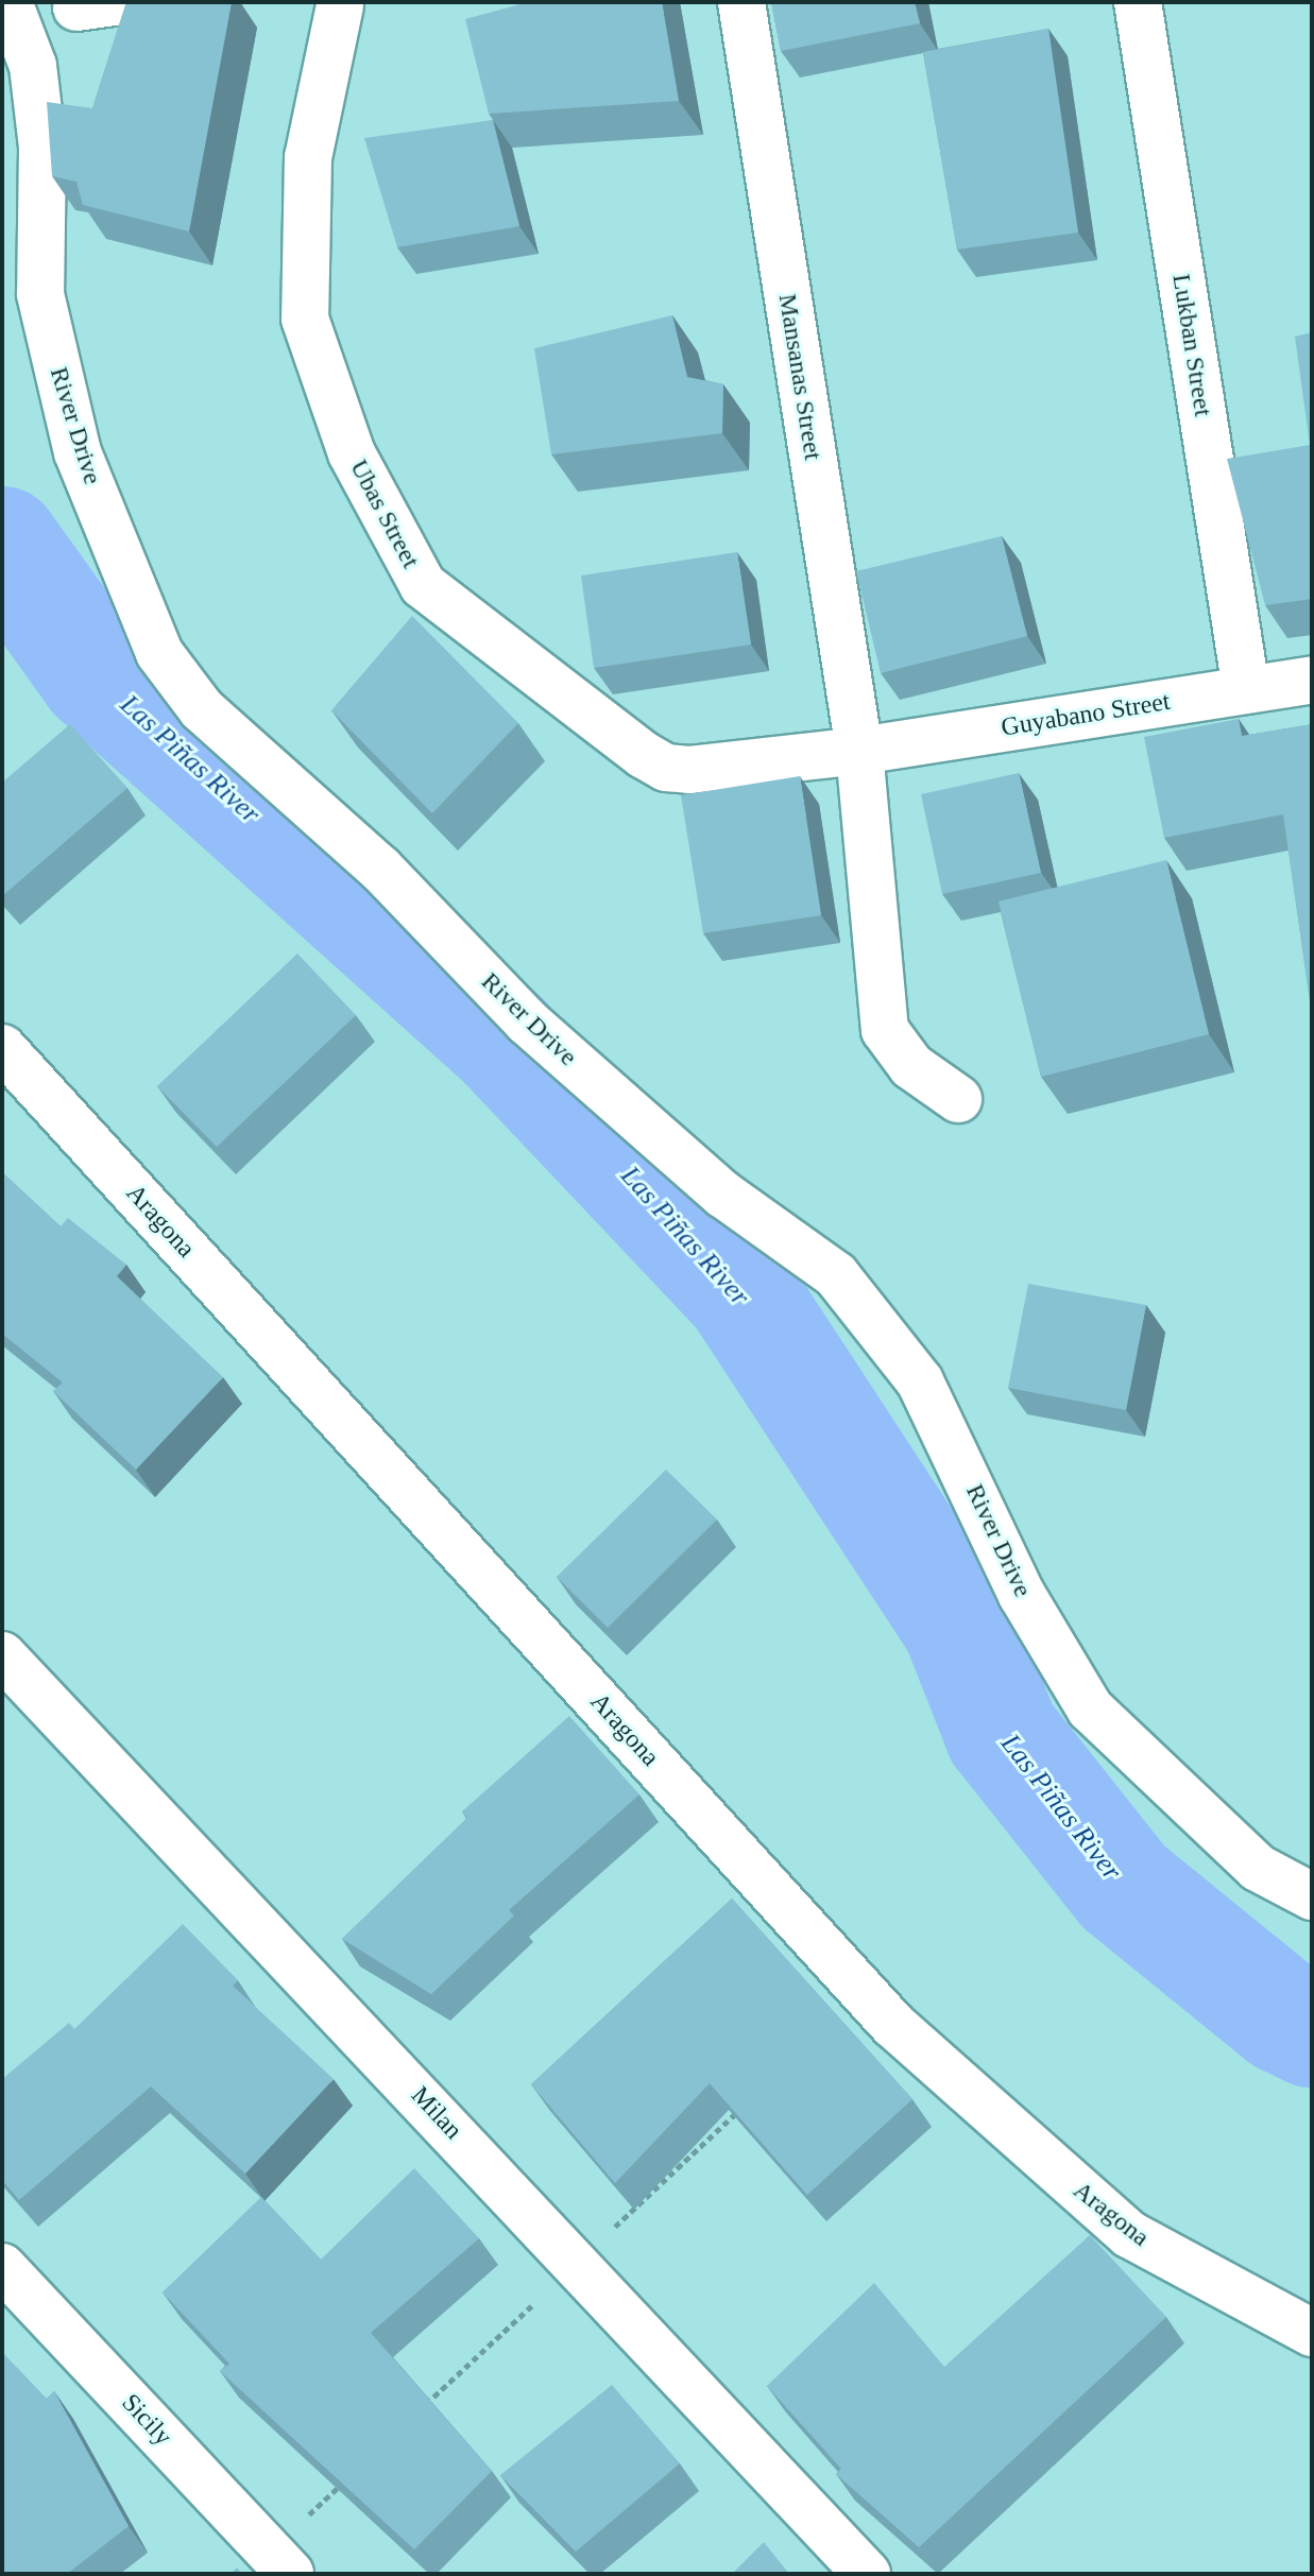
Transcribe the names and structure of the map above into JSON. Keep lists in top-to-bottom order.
{
  "streets": {
    "street": [
      "Lukban Street",
      "Mansanas Street",
      "River Drive",
      "Ubas Street",
      "Guyabano Street",
      "Aragona",
      "Milan",
      "Sicily"
    ]
  },
  "crossings": [
    ["Lukban Street", "Guyabano Street"],
    ["Mansanas Street", "Ubas Street"],
    ["Mansanas Street", "Guyabano Street"],
    ["Ubas Street", "Guyabano Street"]
  ],
  "water": ["Las Piñas River"]
}
